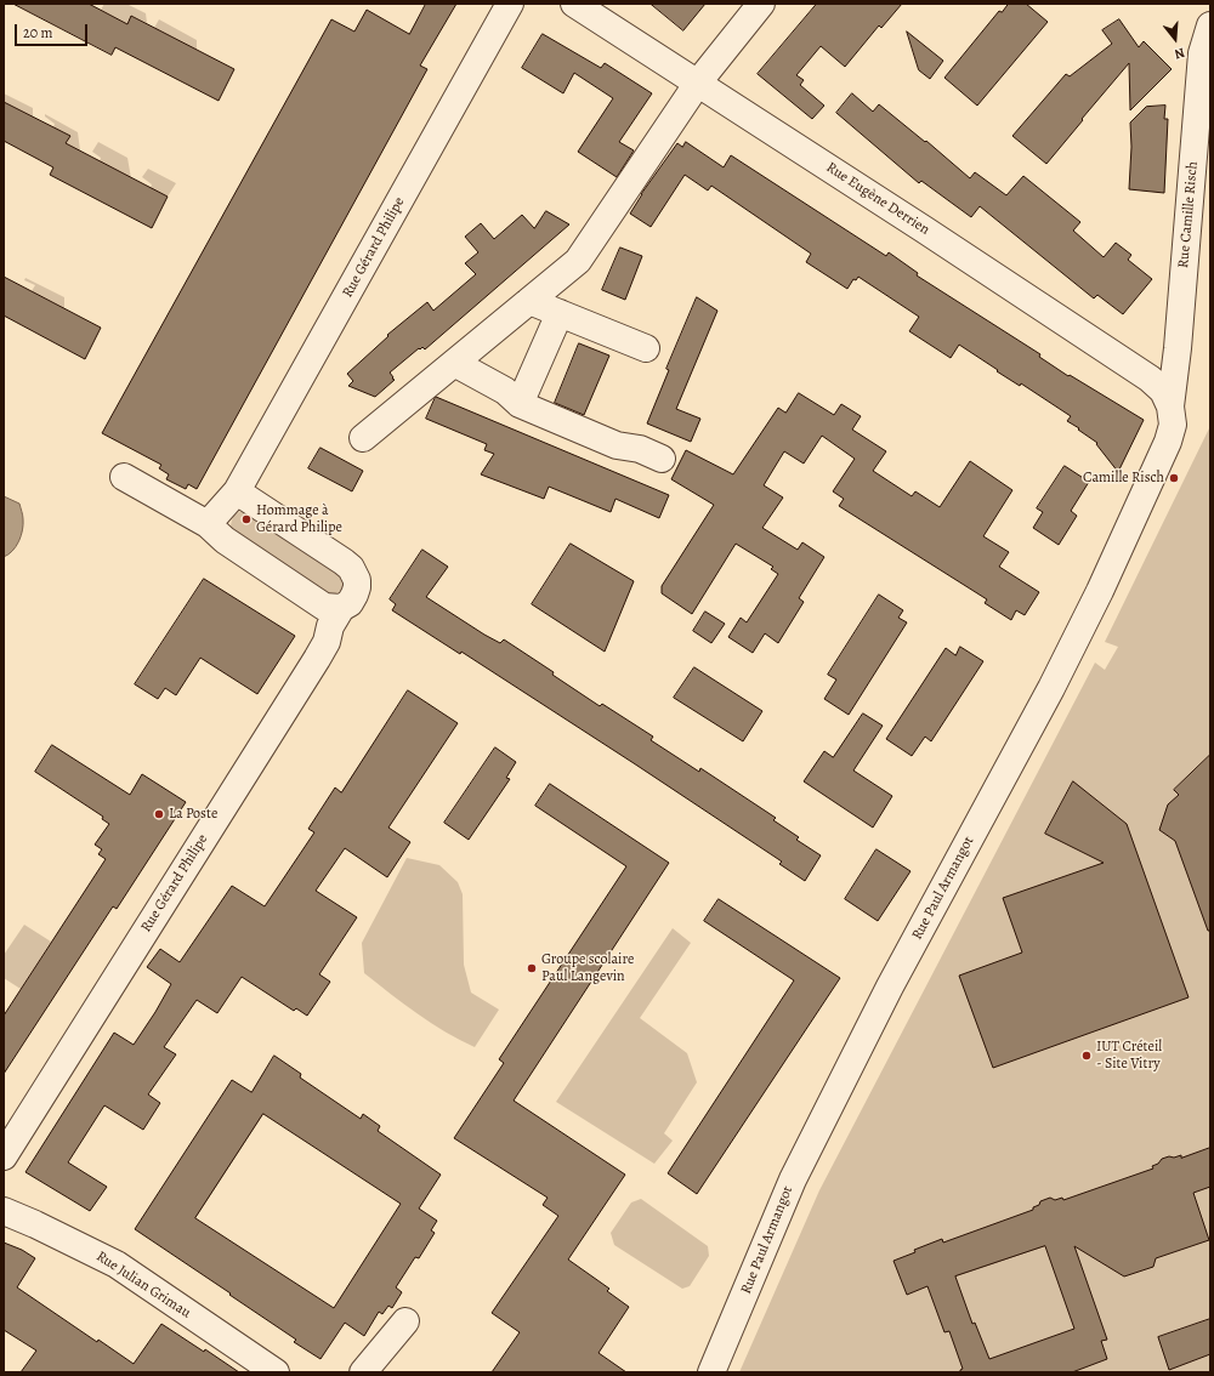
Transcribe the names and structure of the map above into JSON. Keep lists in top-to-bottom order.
{
  "streets": {
    "street": [
      "Rue Eugène Derrien",
      "Rue Camille Risch",
      "Rue Gérard Philipe",
      "Rue Paul Armangot",
      "Rue Julian Grimau"
    ]
  },
  "crossings": [
    ["Rue Eugène Derrien", "Rue Camille Risch"],
    ["Rue Eugène Derrien", "Rue Paul Armangot"],
    ["Rue Camille Risch", "Rue Paul Armangot"]
  ],
  "places": [
    "Camille Risch",
    "Hommage à Gérard Philipe",
    "La Poste",
    "Groupe scolaire Paul Langevin",
    "IUT Créteil - Site Vitry"
  ],
  "scale_bar": "20 m",
  "north": "bottom"
}
